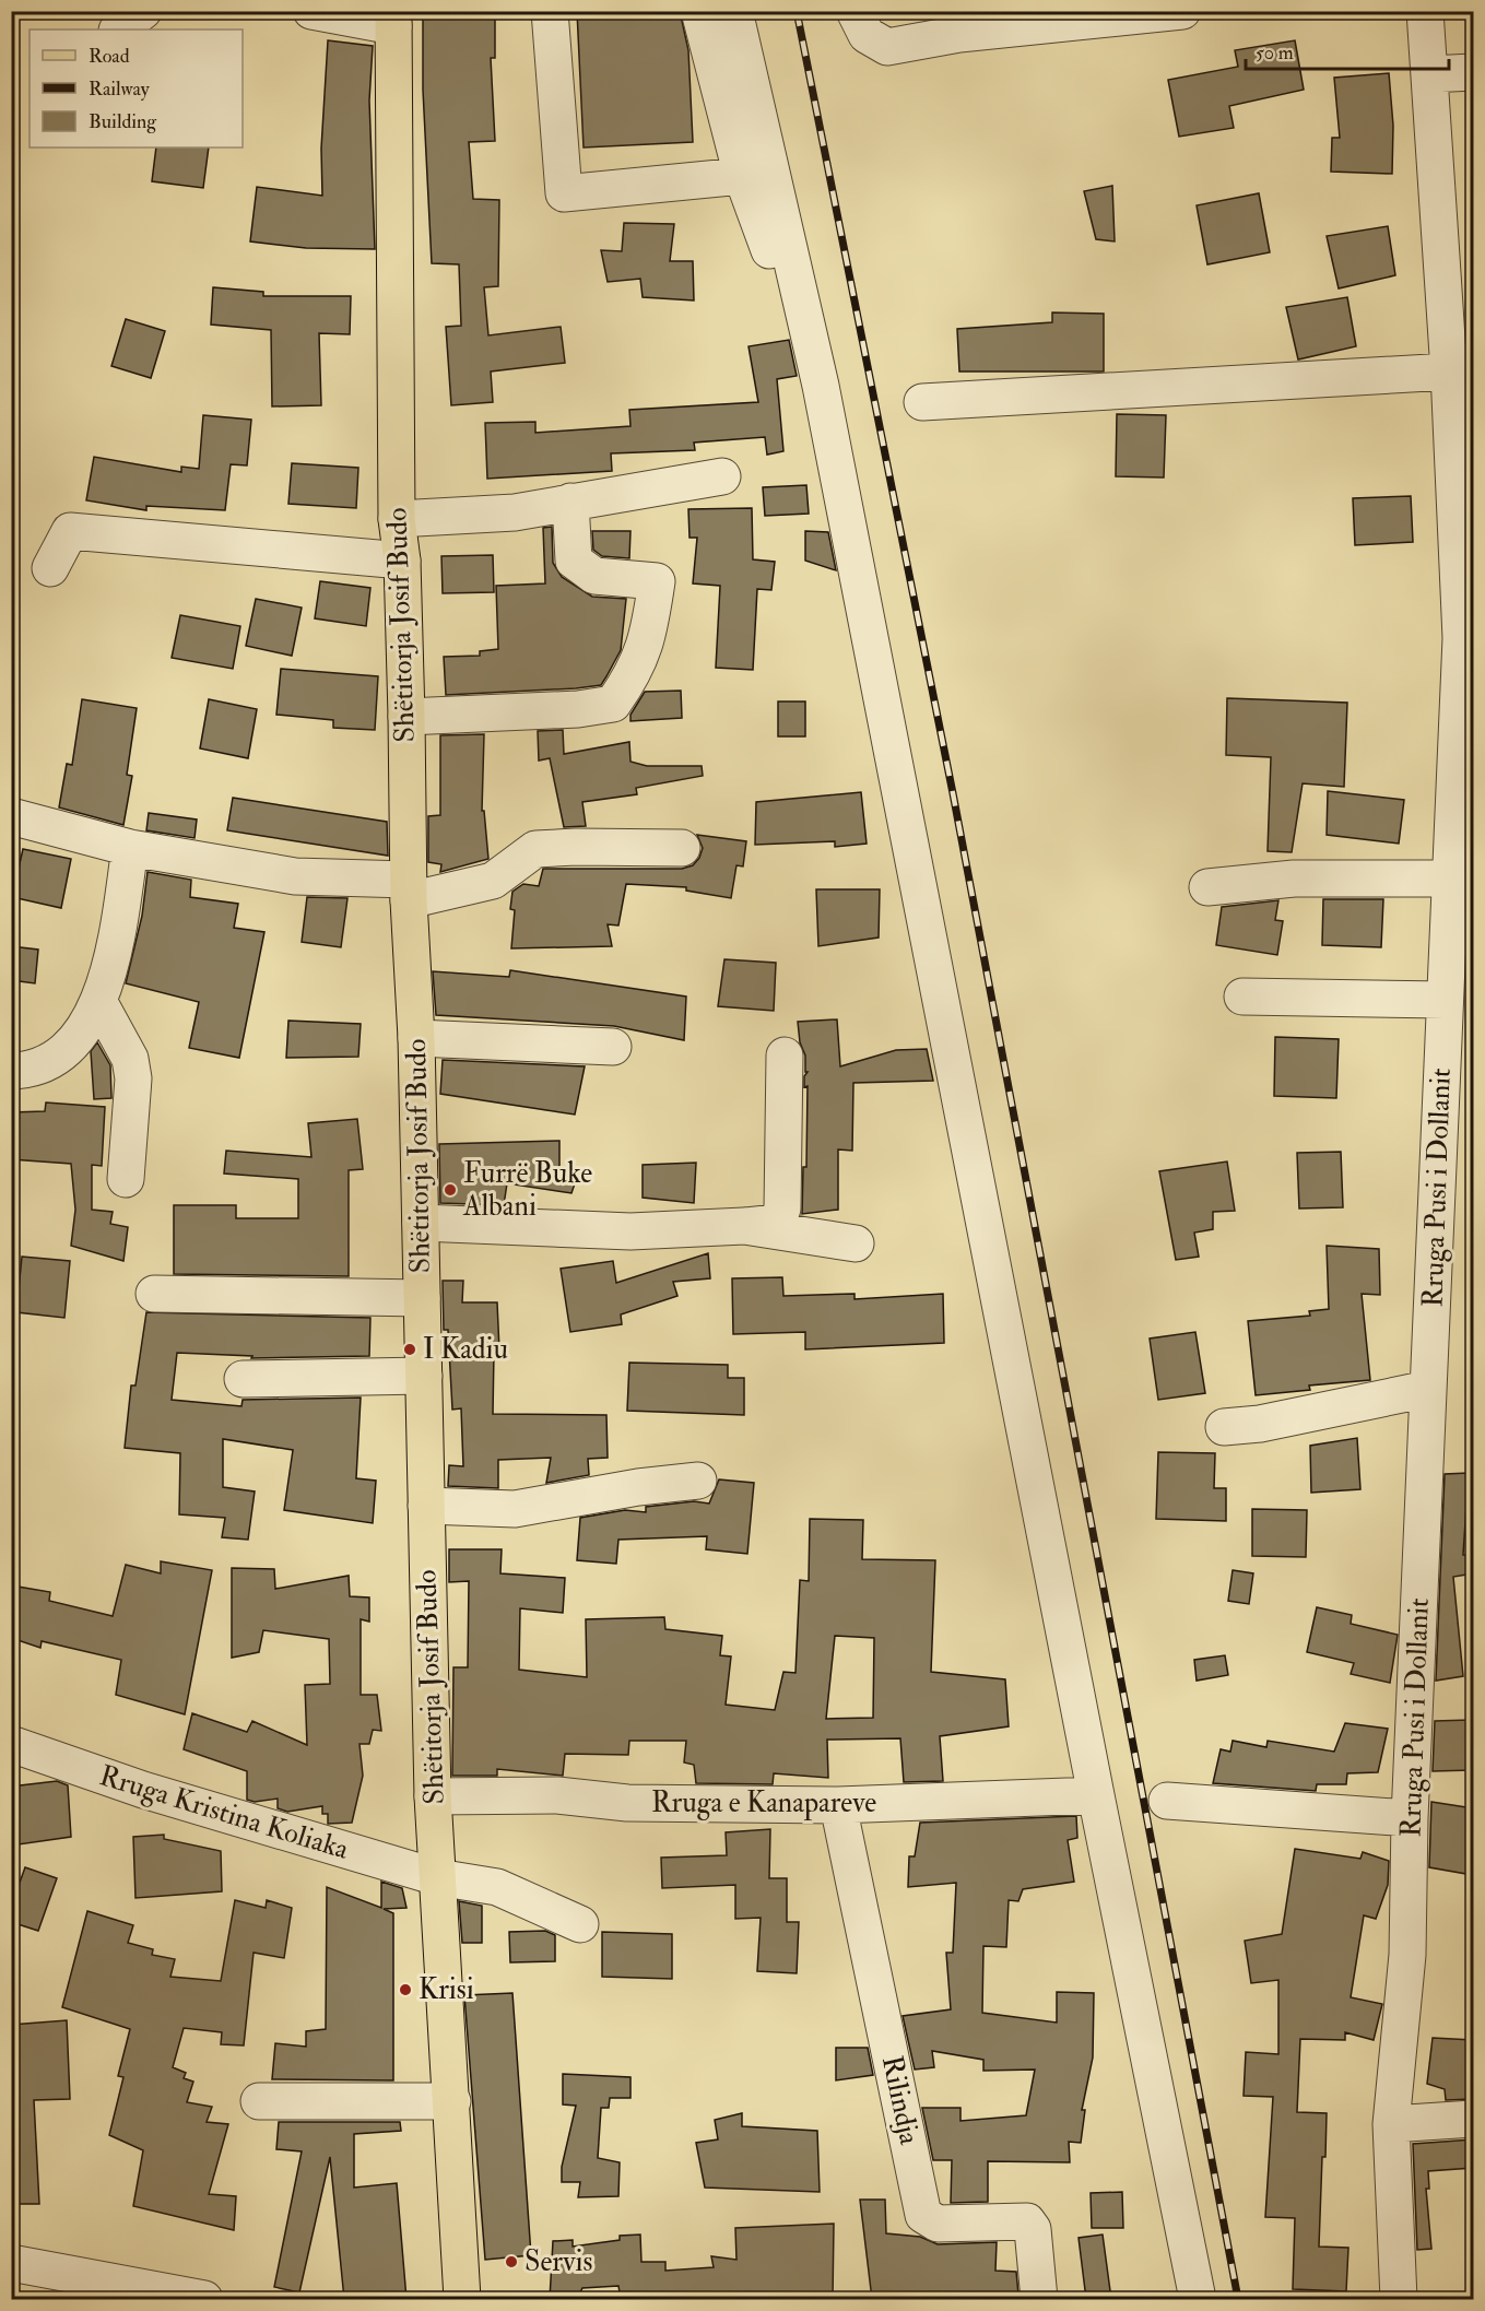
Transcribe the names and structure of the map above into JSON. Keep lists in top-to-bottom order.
{
  "streets": {
    "main road": ["Shëtitorja Josif Budo"],
    "street": [
      "Rruga Pusi i Dollanit",
      "Rruga e Kanapareve",
      "Rruga Kristina Koliaka",
      "Rilindja"
    ]
  },
  "crossings": [
    ["Shëtitorja Josif Budo", "Rruga e Kanapareve"],
    ["Shëtitorja Josif Budo", "Rruga Kristina Koliaka"],
    ["Rruga e Kanapareve", "Rilindja"]
  ],
  "places": [
    "Furrë Buke Albani",
    "I Kadiu",
    "Krisi",
    "Servis"
  ],
  "legend": ["Road", "Railway", "Building"],
  "scale_bar": "50 m"
}
